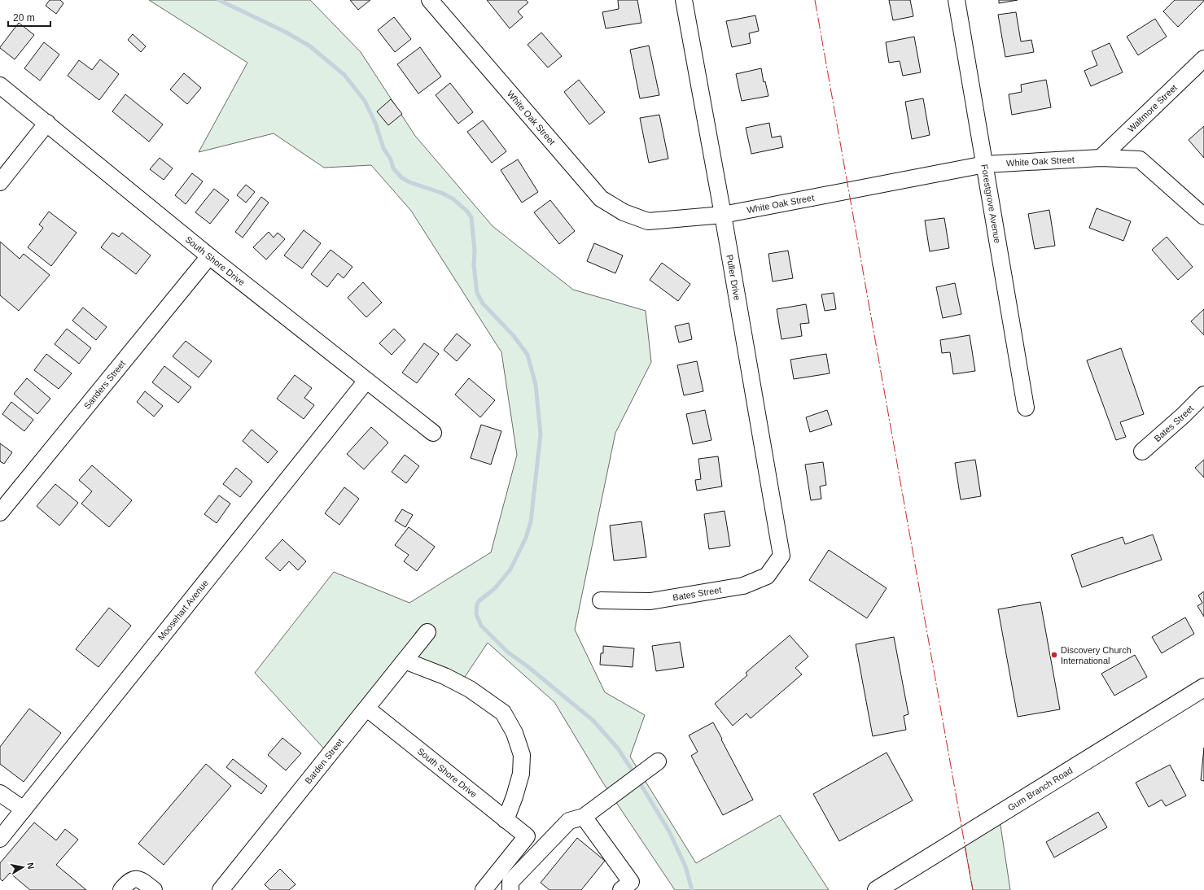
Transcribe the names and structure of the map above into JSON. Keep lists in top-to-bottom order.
{
  "streets": {
    "main road": ["Gum Branch Road"],
    "street": [
      "Waltmore Street",
      "White Oak Street",
      "Forestgrove Avenue",
      "South Shore Drive",
      "Puller Drive",
      "Sanders Street",
      "Bates Street",
      "Moosehart Avenue",
      "Barden Street"
    ]
  },
  "crossings": [
    ["Waltmore Street", "White Oak Street"],
    ["White Oak Street", "Forestgrove Avenue"],
    ["White Oak Street", "Puller Drive"],
    ["South Shore Drive", "Sanders Street"],
    ["South Shore Drive", "Moosehart Avenue"],
    ["South Shore Drive", "Barden Street"],
    ["Puller Drive", "Bates Street"]
  ],
  "places": ["Discovery Church International"],
  "scale_bar": "20 m",
  "north": "right"
}
